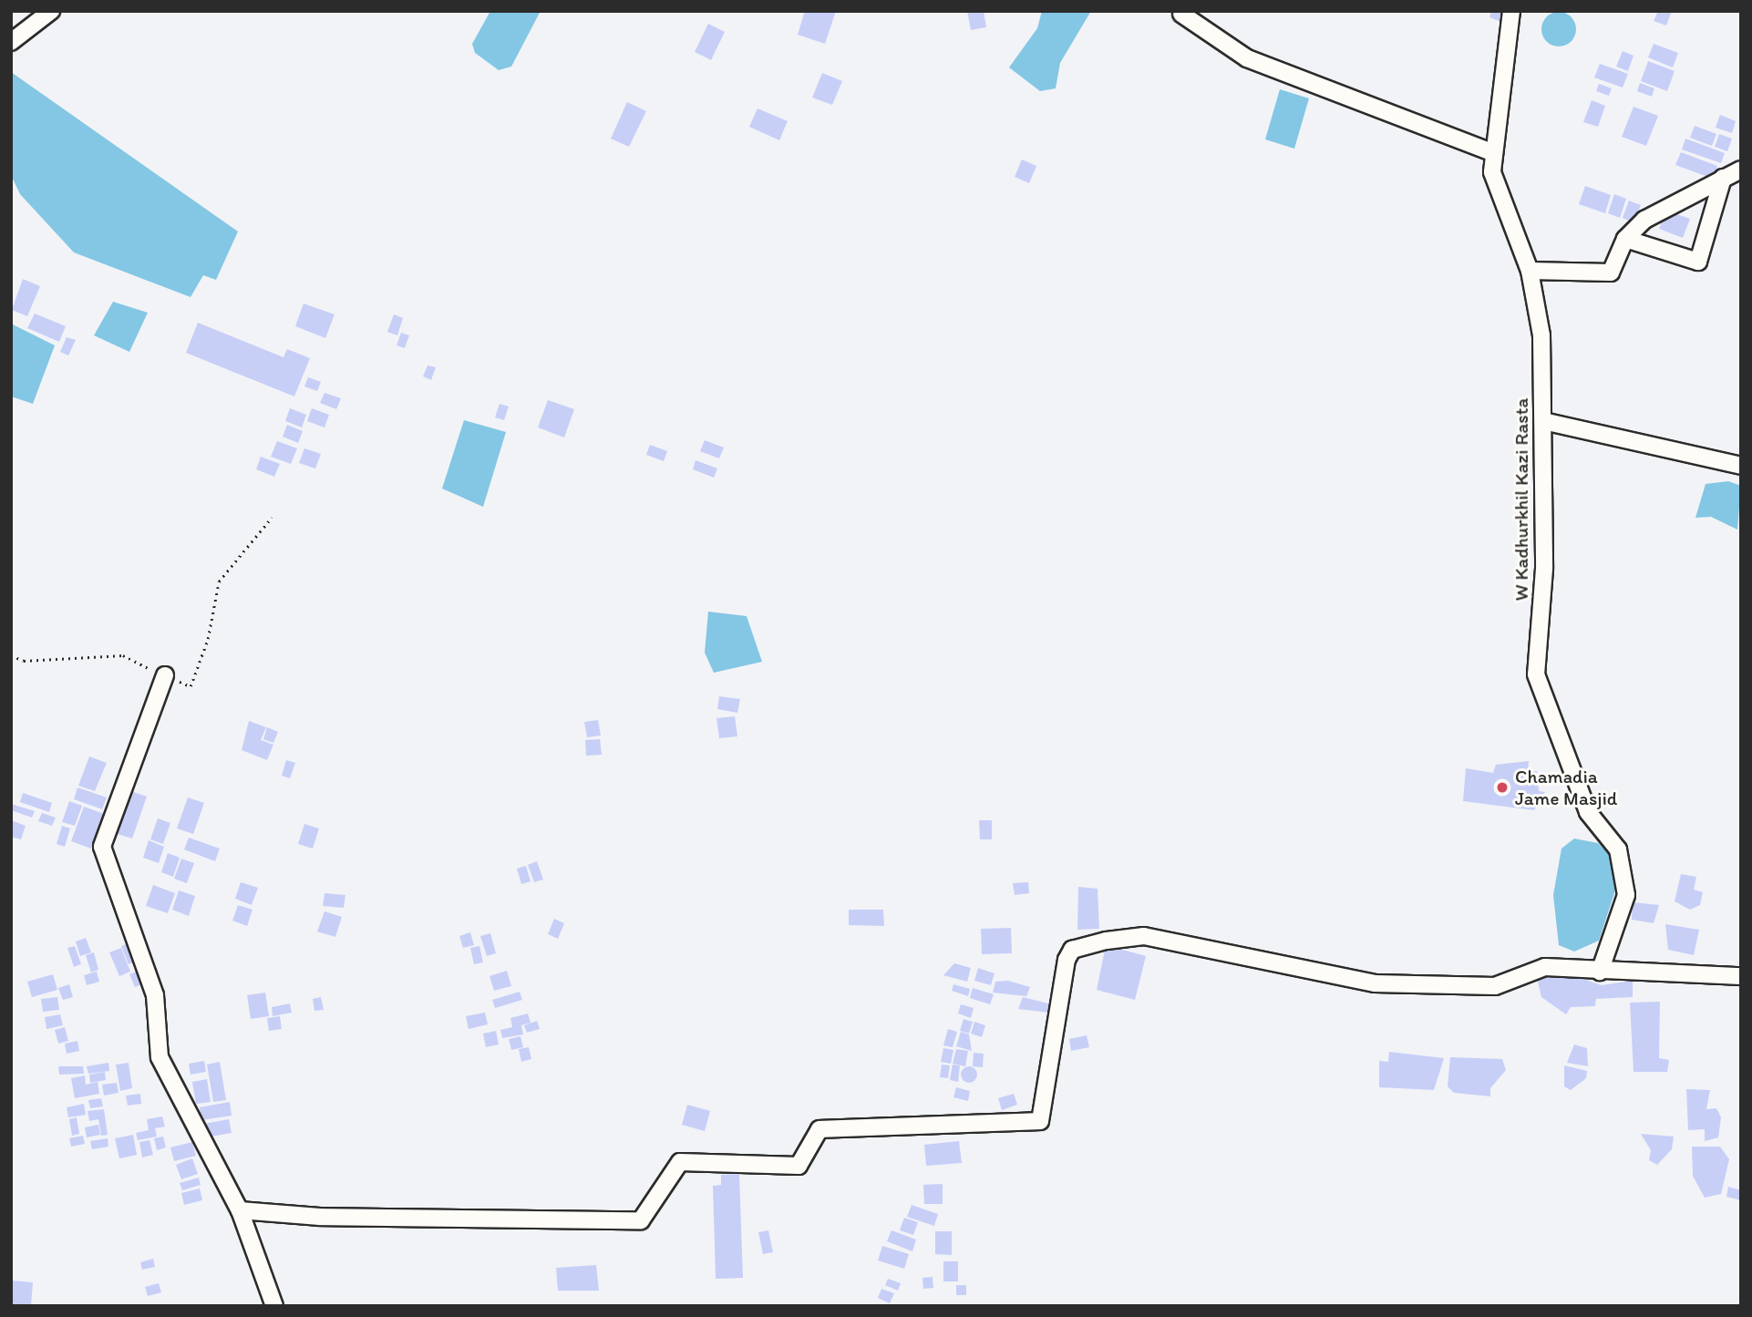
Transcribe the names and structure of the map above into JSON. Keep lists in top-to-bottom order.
{
  "streets": {
    "street": ["W Kadhurkhil Kazi Rasta"]
  },
  "places": ["Chamadia Jame Masjid"]
}
